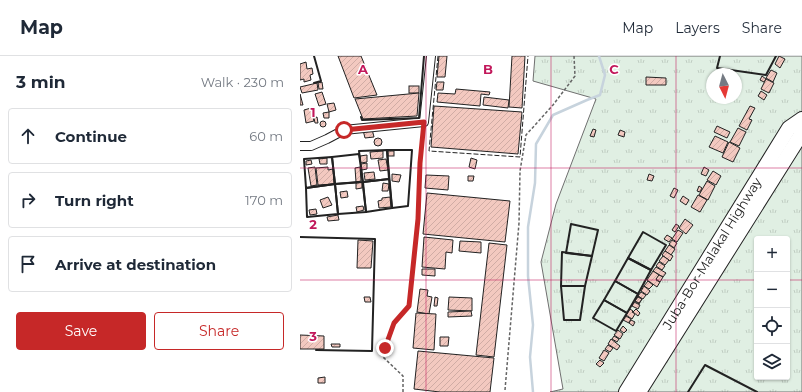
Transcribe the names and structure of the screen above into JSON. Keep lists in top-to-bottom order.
{
  "streets": {
    "highway": ["Juba-Bor-Malakal Highway"]
  },
  "north": "bottom",
  "page": {
    "header": "Map",
    "nav": ["Map", "Layers", "Share"],
    "heading": ["3 min", "Walk · 230 m"],
    "list": [
      ["Continue", "60 m"],
      ["Turn right", "170 m"],
      "Arrive at destination"
    ],
    "map_buttons": ["+", "−"],
    "buttons": ["Save", "Share"]
  },
  "grid": {
    "columns": ["A", "B", "C"],
    "rows": ["1", "2", "3"]
  }
}
